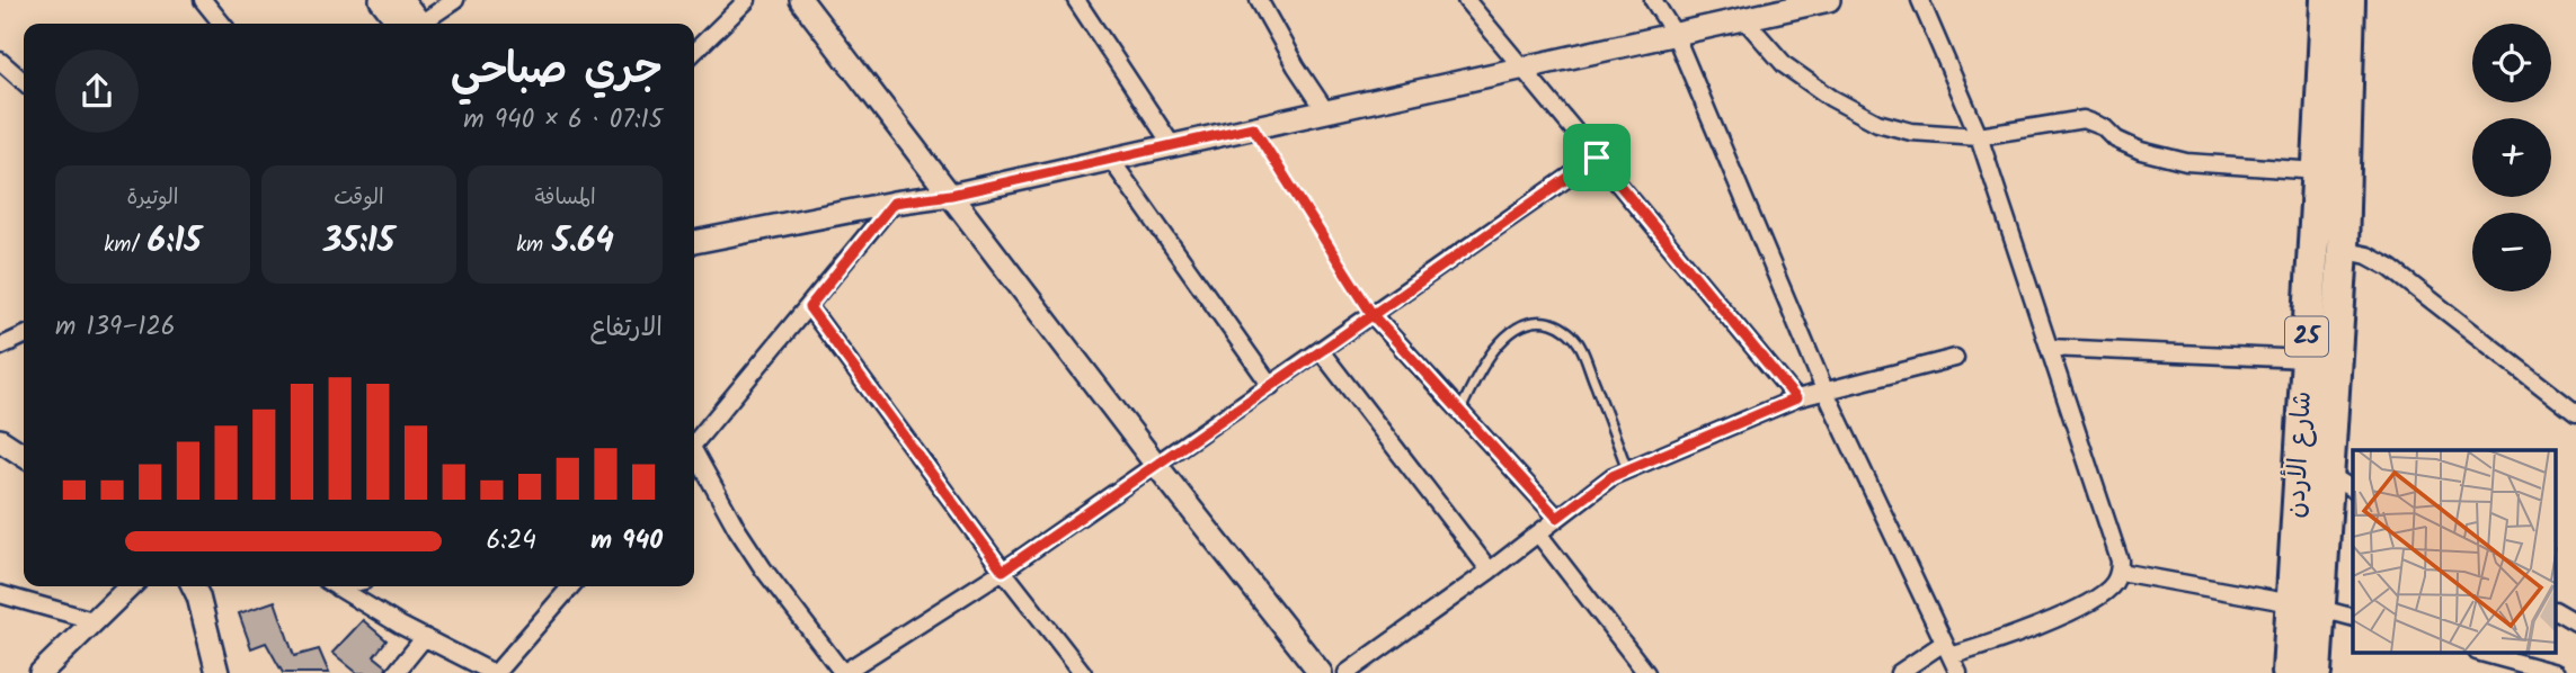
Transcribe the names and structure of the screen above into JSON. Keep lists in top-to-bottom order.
{
  "streets": {
    "highway": ["25", "شارع الأردن"]
  },
  "page": {
    "map_buttons": ["+", "−"],
    "heading": ["جري صباحي", "07:15 · 6 × 940 m"],
    "stats": [
      ["المسافة", "5.64 km"],
      ["الوقت", "35:15"],
      ["الوتيرة", "6:15 /km"]
    ],
    "chart": ["الارتفاع", "126–139 m"],
    "list": [
      {
        "name": "940 m",
        "note": "6:24"
      }
    ]
  }
}
